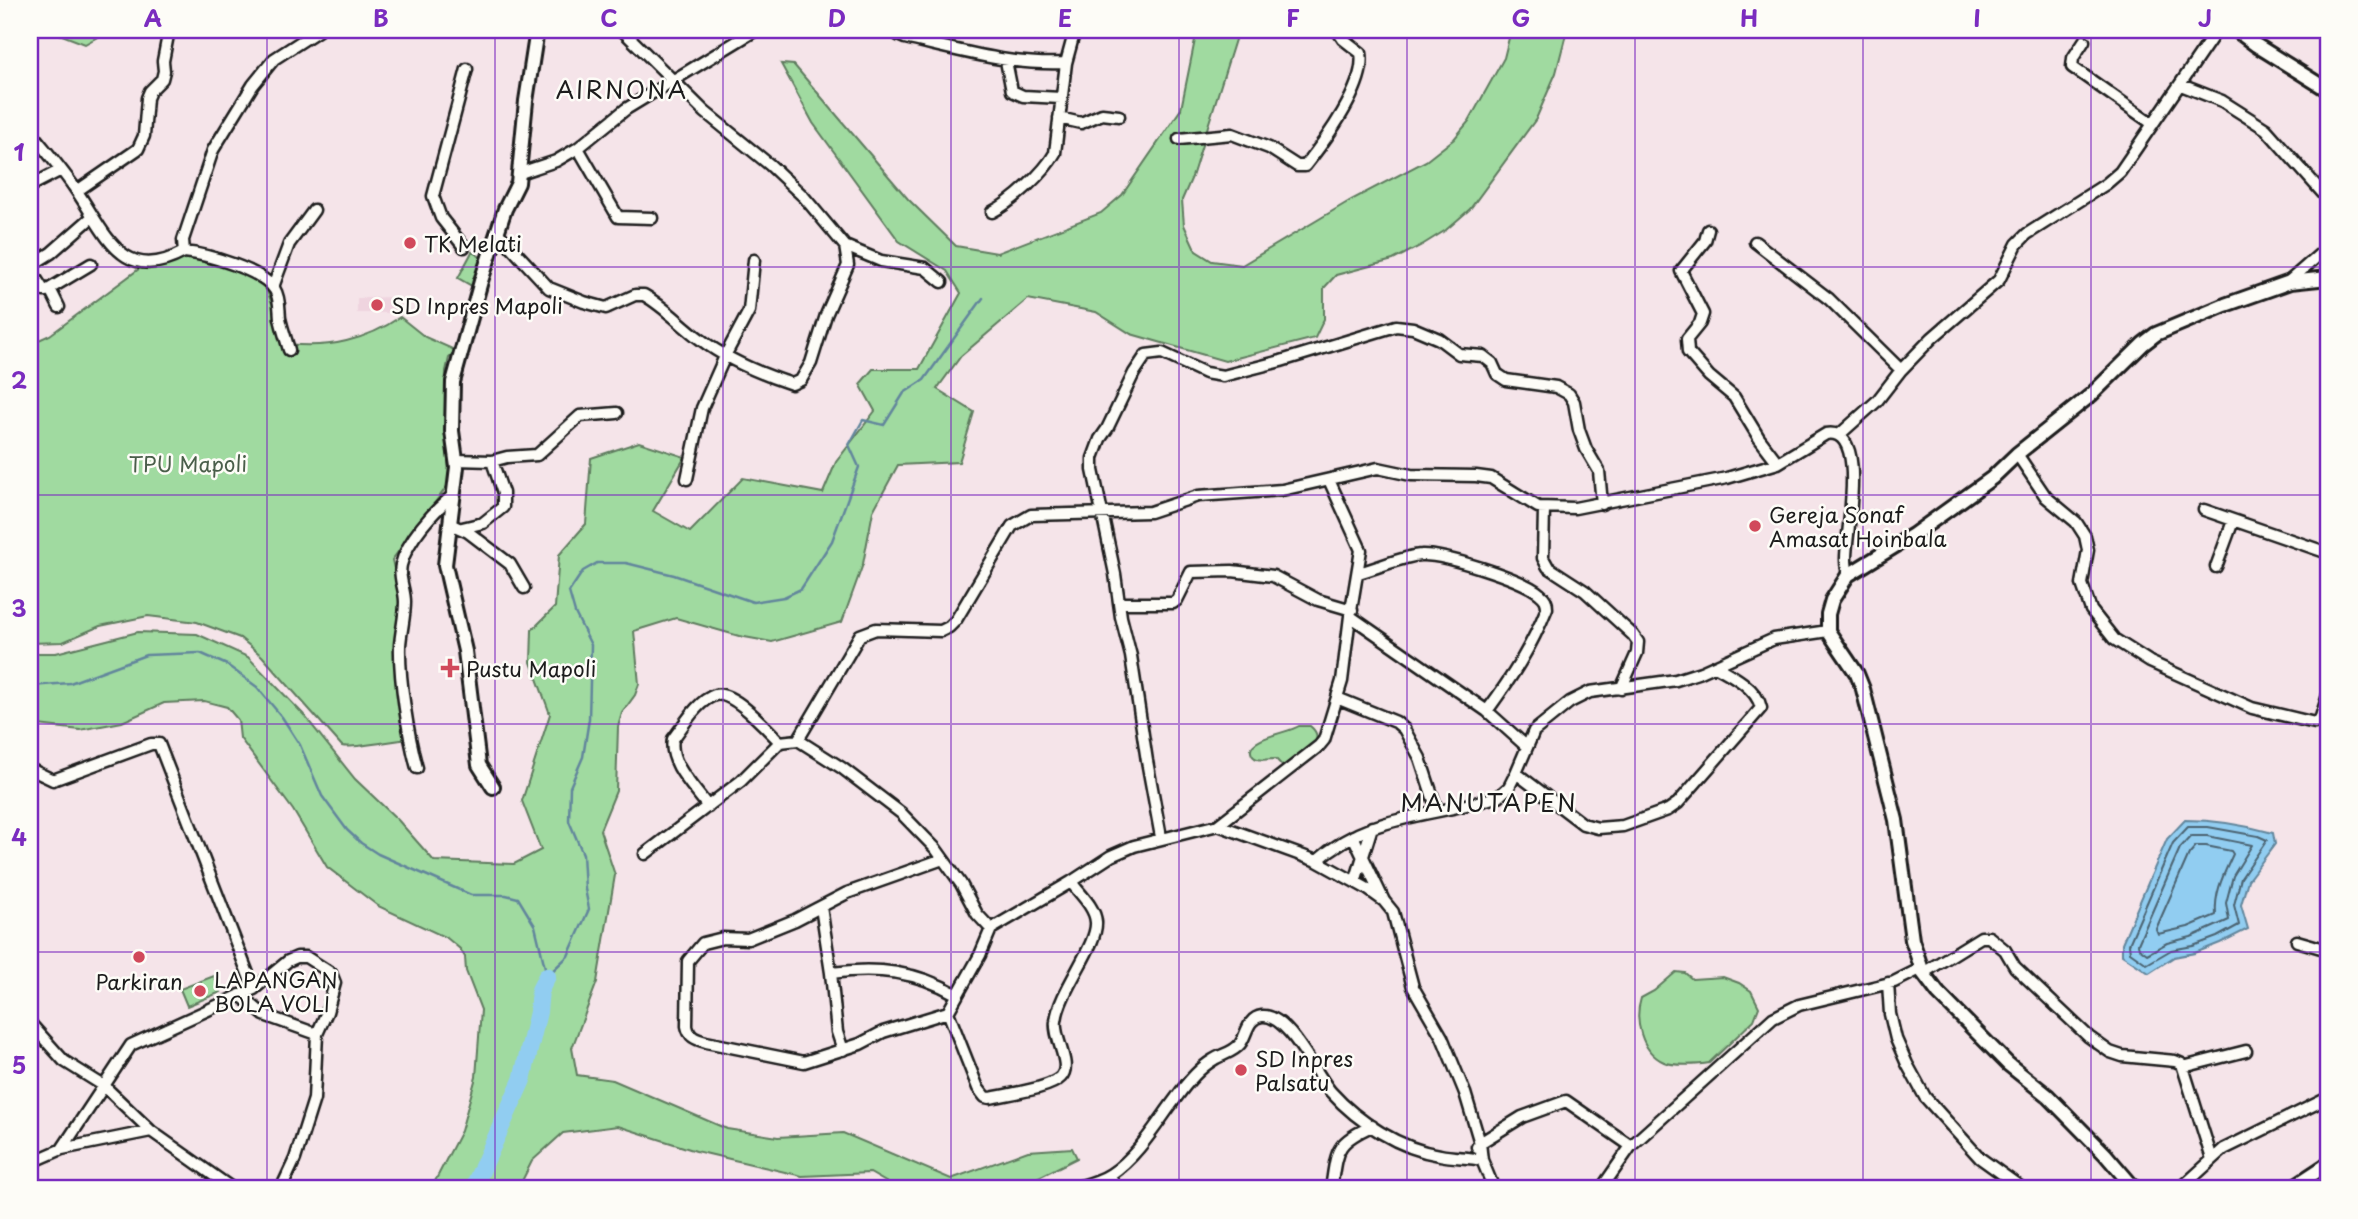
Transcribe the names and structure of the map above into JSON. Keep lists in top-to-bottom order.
{
  "districts": ["AIRNONA", "MANUTAPEN"],
  "parks": ["TPU Mapoli"],
  "places": {
    "other": [
      "TK Melati",
      "SD Inpres Mapoli",
      "Gereja Sonaf Amasat Hoinbala",
      "Parkiran",
      "LAPANGAN BOLA VOLI",
      "SD Inpres Palsatu"
    ],
    "health": ["Pustu Mapoli"]
  },
  "grid": {
    "columns": [
      "A",
      "B",
      "C",
      "D",
      "E",
      "F",
      "G",
      "H",
      "I",
      "J"
    ],
    "rows": [
      "1",
      "2",
      "3",
      "4",
      "5"
    ]
  }
}
